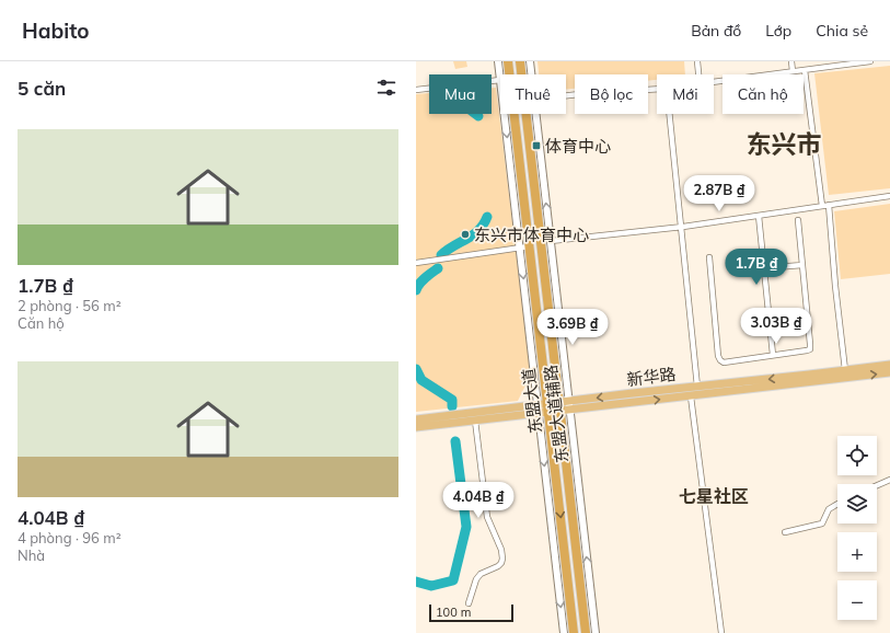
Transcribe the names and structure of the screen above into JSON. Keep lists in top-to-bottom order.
{
  "streets": {
    "highway": ["东盟大道"],
    "main road": ["新华路"],
    "street": ["东盟大道辅路"]
  },
  "crossings": [
    ["新华路", "东盟大道"],
    ["新华路", "东盟大道辅路"]
  ],
  "districts": ["东兴市", "七星社区"],
  "places": {
    "transit": ["体育中心"],
    "other": ["东兴市体育中心"]
  },
  "scale_bar": "100 m",
  "page": {
    "header": "Habito",
    "nav": ["Bản đồ", "Lớp", "Chia sẻ"],
    "heading": "5 căn",
    "chip": [
      "Mua",
      "Thuê",
      "Bộ lọc",
      "Mới",
      "Căn hộ"
    ],
    "list": [
      {
        "name": "1.7B ₫",
        "note": "2 phòng · 56 m² · Căn hộ"
      },
      {
        "name": "4.04B ₫",
        "note": "4 phòng · 96 m² · Nhà"
      }
    ],
    "price": [
      "2.87B ₫",
      "1.7B ₫",
      "3.03B ₫",
      "3.69B ₫",
      "4.04B ₫"
    ],
    "map_buttons": ["+", "−"],
    "scale": "100 m"
  }
}
